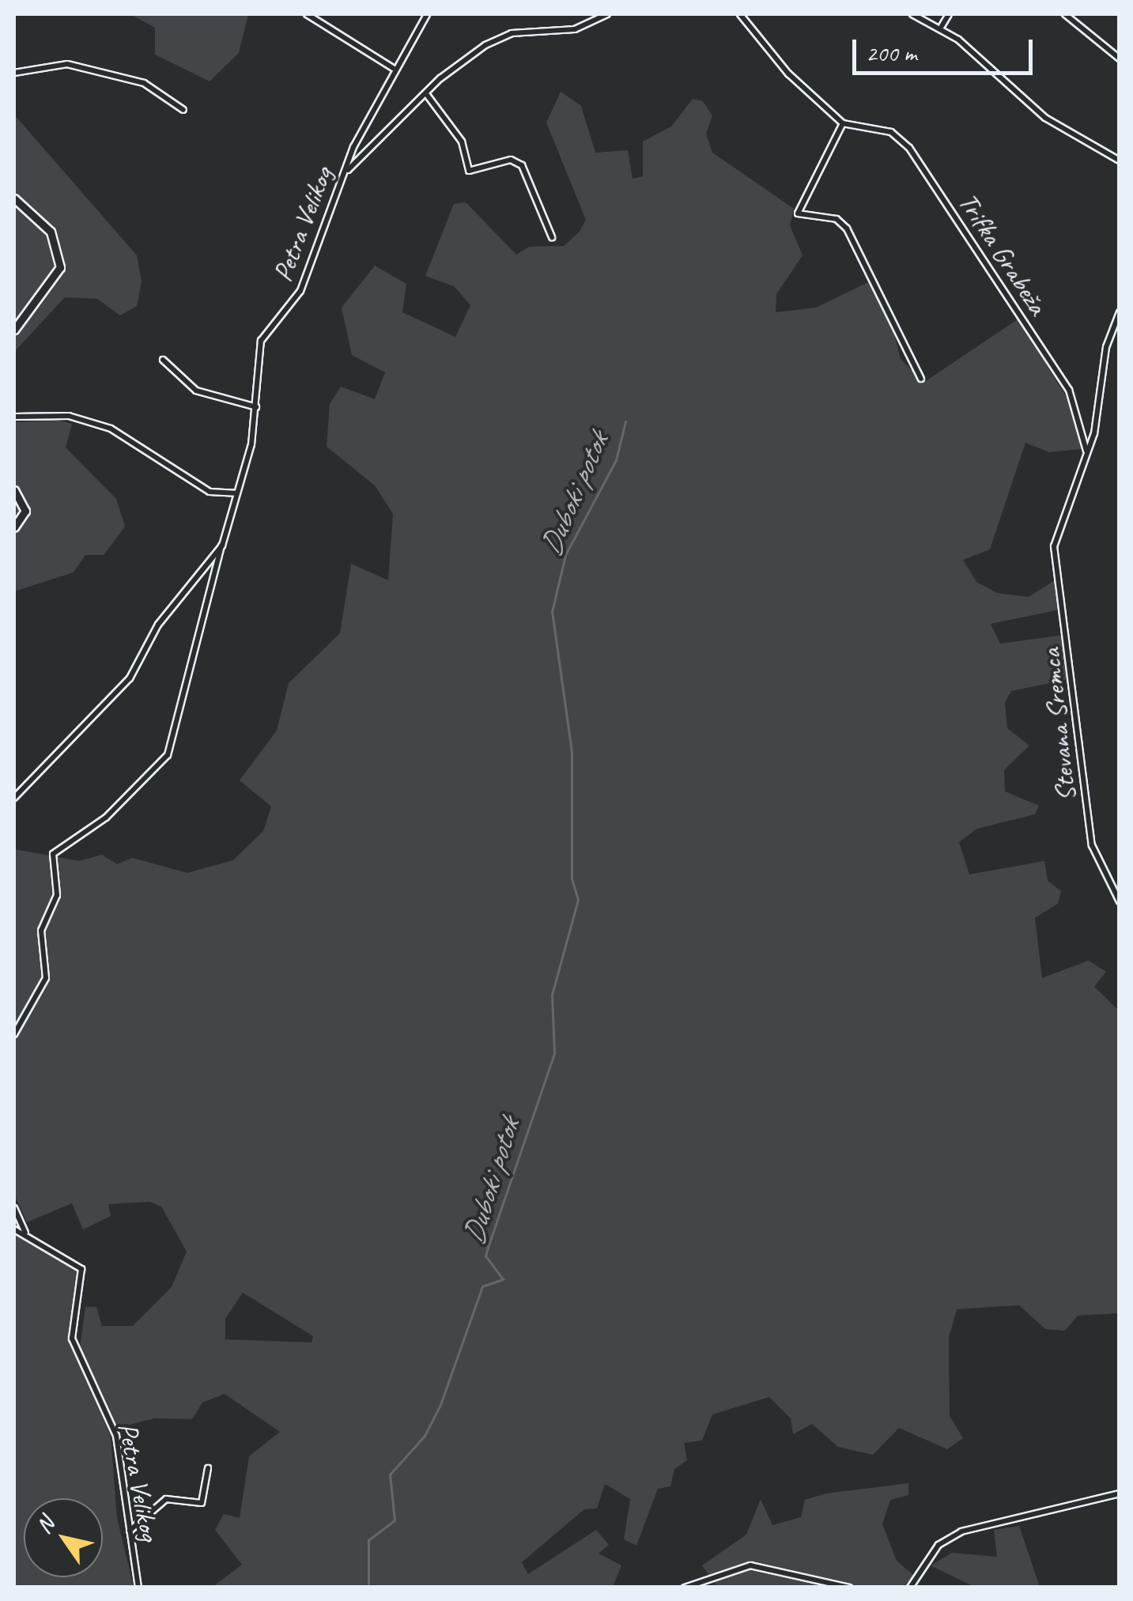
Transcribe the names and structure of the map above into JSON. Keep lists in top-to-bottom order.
{
  "streets": {
    "street": ["Petra Velikog", "Trifka Grabeža", "Stevana Sremca"]
  },
  "crossings": [
    ["Trifka Grabeža", "Stevana Sremca"]
  ],
  "water": ["Duboki potok"],
  "scale_bar": "200 m",
  "north": "top left"
}
